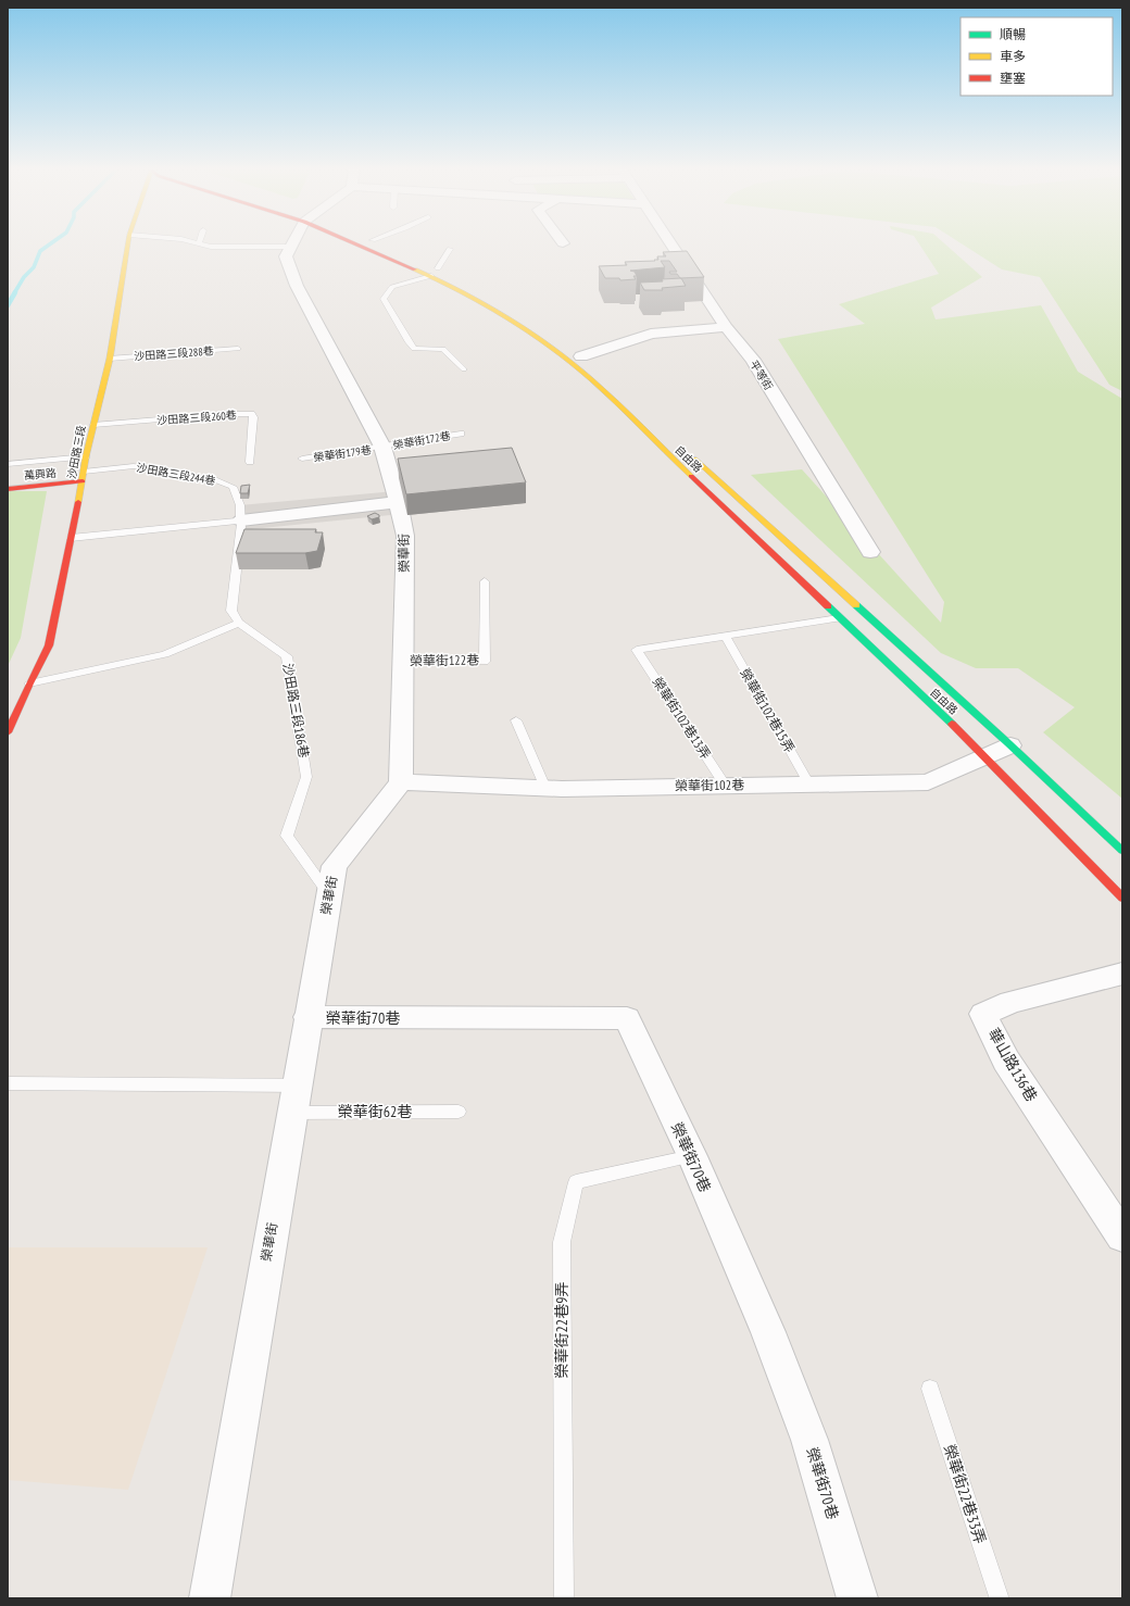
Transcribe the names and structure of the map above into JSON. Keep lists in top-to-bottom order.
{
  "streets": {
    "main road": ["沙田路三段", "自由路", "萬興路"],
    "street": [
      "平等街",
      "榮華街",
      "榮華街102巷",
      "榮華街70巷",
      "華山路136巷"
    ],
    "lane": [
      "沙田路三段288巷",
      "沙田路三段260巷",
      "榮華街172巷",
      "榮華街179巷",
      "沙田路三段244巷",
      "榮華街122巷",
      "沙田路三段186巷",
      "榮華街102巷15弄",
      "榮華街102巷13弄",
      "榮華街62巷",
      "榮華街22巷9弄",
      "榮華街22巷33弄"
    ]
  },
  "crossings": [
    ["沙田路三段288巷", "沙田路三段"],
    ["沙田路三段260巷", "沙田路三段"],
    ["榮華街172巷", "榮華街179巷"],
    ["榮華街172巷", "榮華街"],
    ["沙田路三段", "萬興路"],
    ["沙田路三段", "沙田路三段244巷"],
    ["榮華街179巷", "榮華街"],
    ["自由路", "榮華街102巷"],
    ["萬興路", "沙田路三段244巷"],
    ["沙田路三段244巷", "沙田路三段186巷"],
    ["榮華街", "榮華街122巷"],
    ["榮華街", "沙田路三段186巷"],
    ["榮華街", "榮華街102巷"],
    ["榮華街", "榮華街70巷"],
    ["榮華街", "榮華街62巷"],
    ["榮華街102巷15弄", "榮華街102巷13弄"],
    ["榮華街102巷15弄", "榮華街102巷"],
    ["榮華街102巷13弄", "榮華街102巷"],
    ["榮華街70巷", "榮華街22巷9弄"]
  ],
  "legend": ["順暢", "車多", "壅塞"]
}
